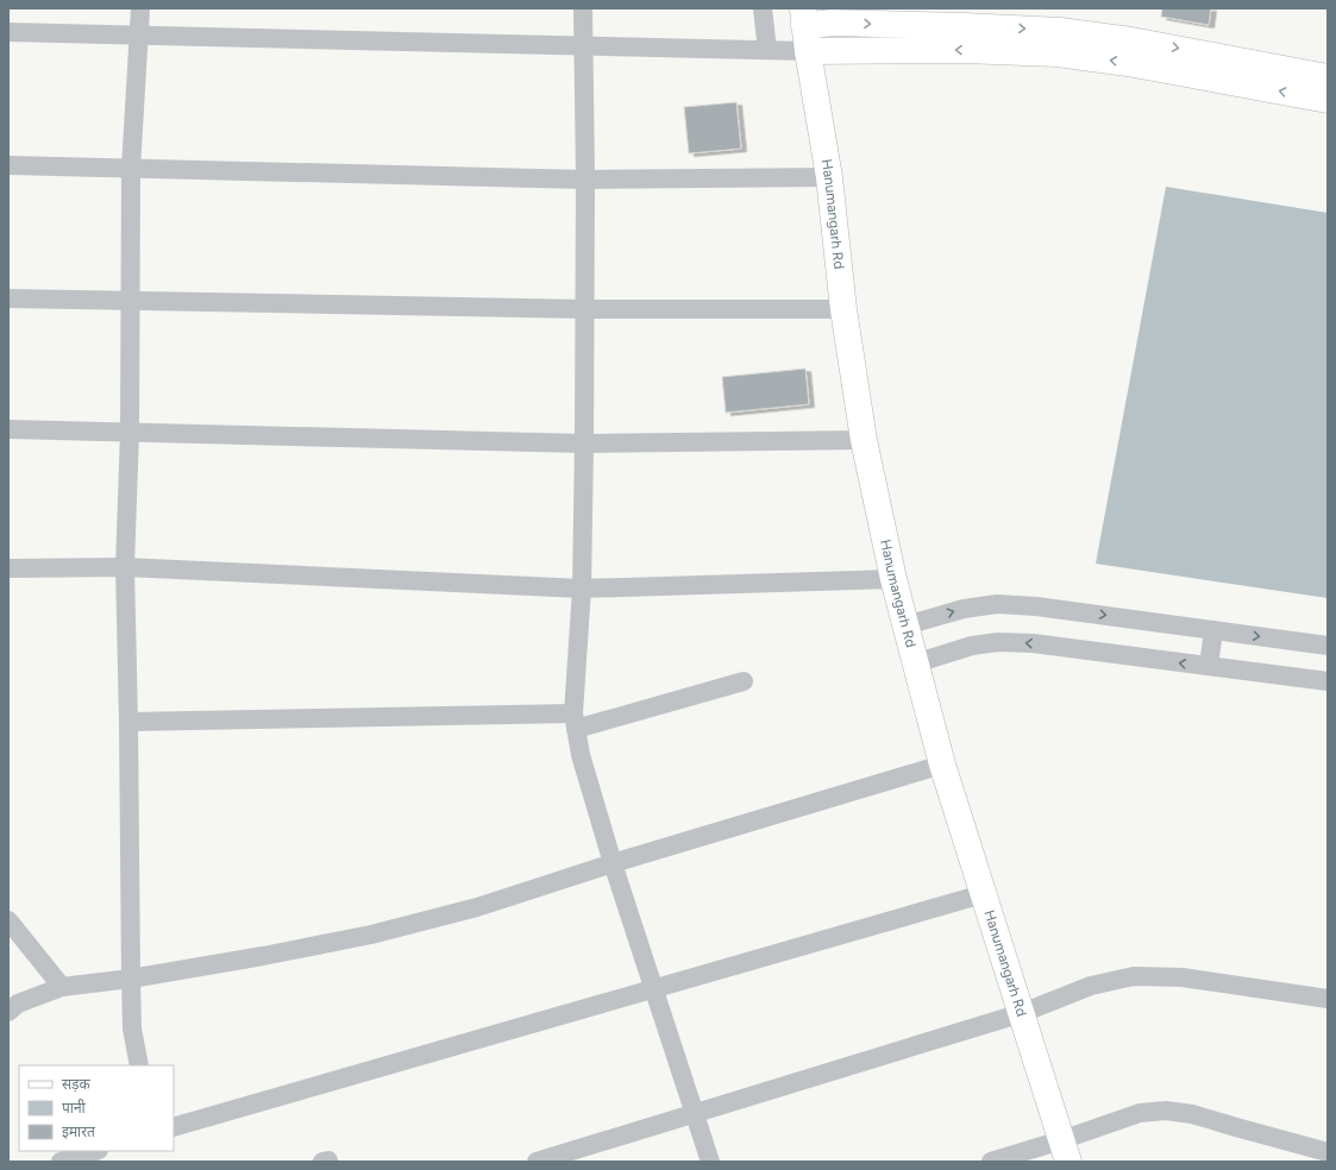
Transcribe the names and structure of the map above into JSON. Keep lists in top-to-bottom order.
{
  "streets": {
    "main road": ["Hanumangarh Rd"]
  },
  "legend": ["सड़क", "पानी", "इमारत"]
}
